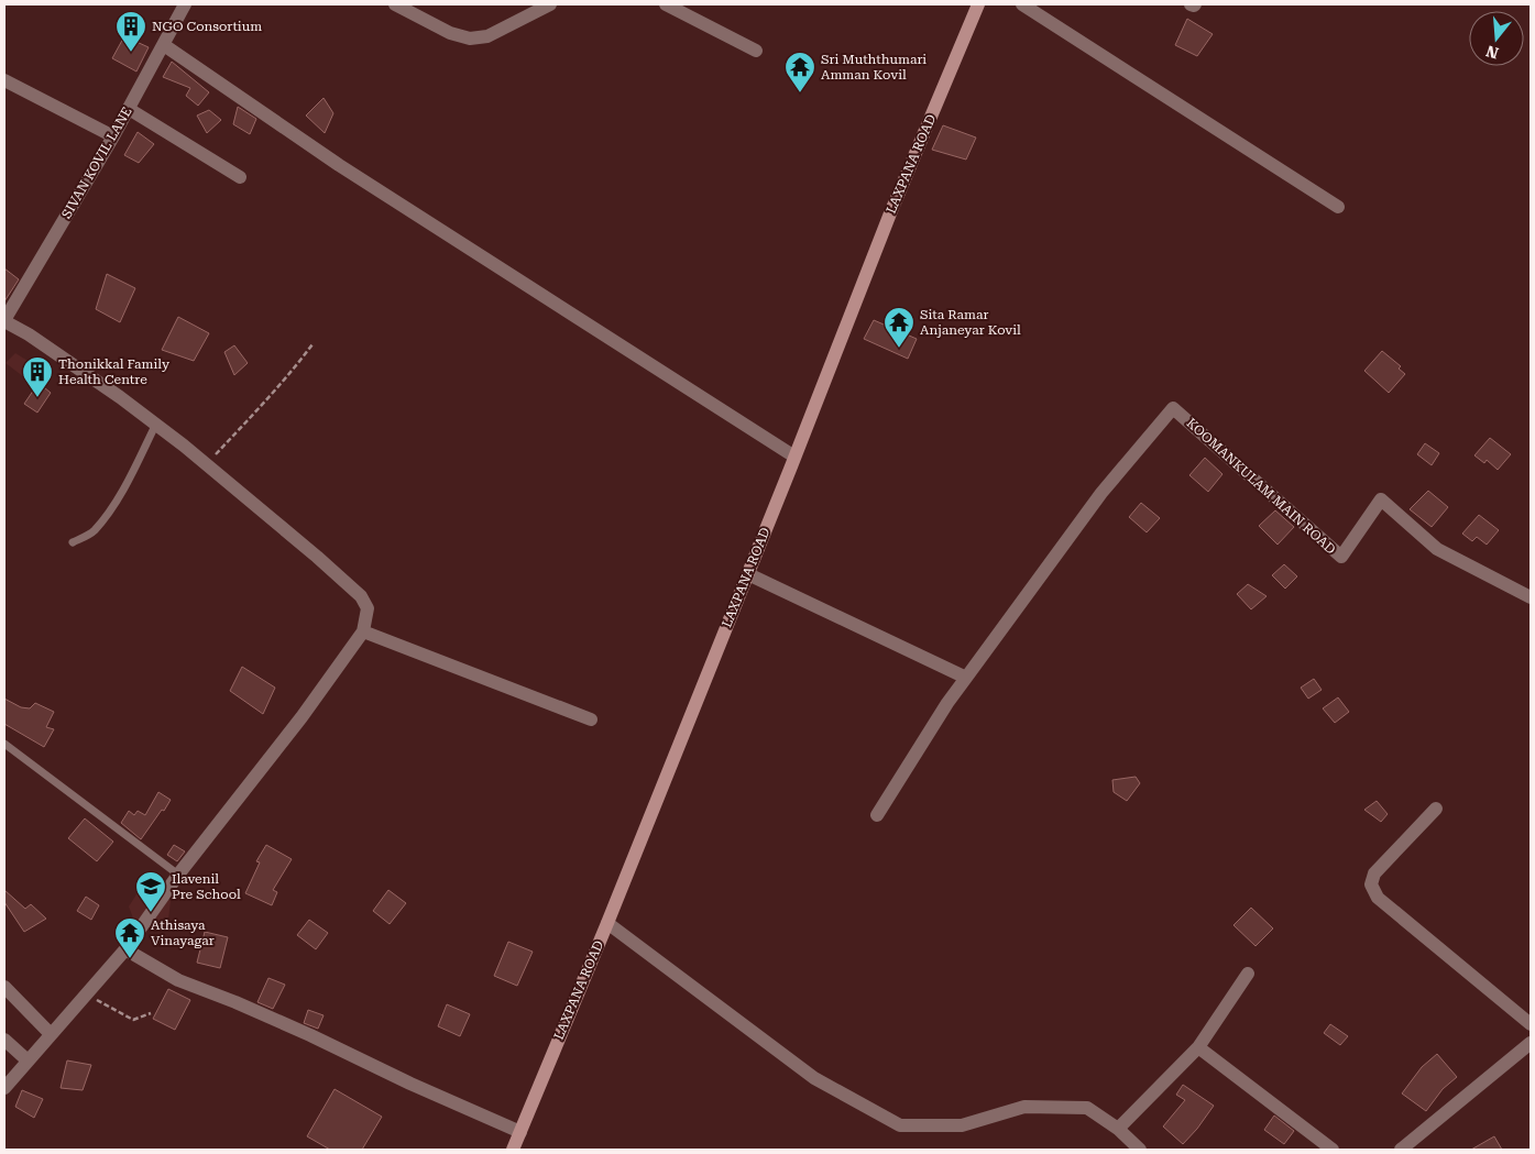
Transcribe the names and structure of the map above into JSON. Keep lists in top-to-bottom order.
{
  "streets": {
    "street": ["SIVAN KOVIL LANE", "LAXPANA ROAD", "KOOMANKULAM MAIN ROAD"]
  },
  "places": {
    "building": ["NGO Consortium", "Thonikkal Family Health Centre"],
    "temple": ["Sri Muththumari Amman Kovil", "Sita Ramar Anjaneyar Kovil", "Athisaya Vinayagar"],
    "school or university": ["Ilavenil Pre School"]
  },
  "north": "bottom"
}
